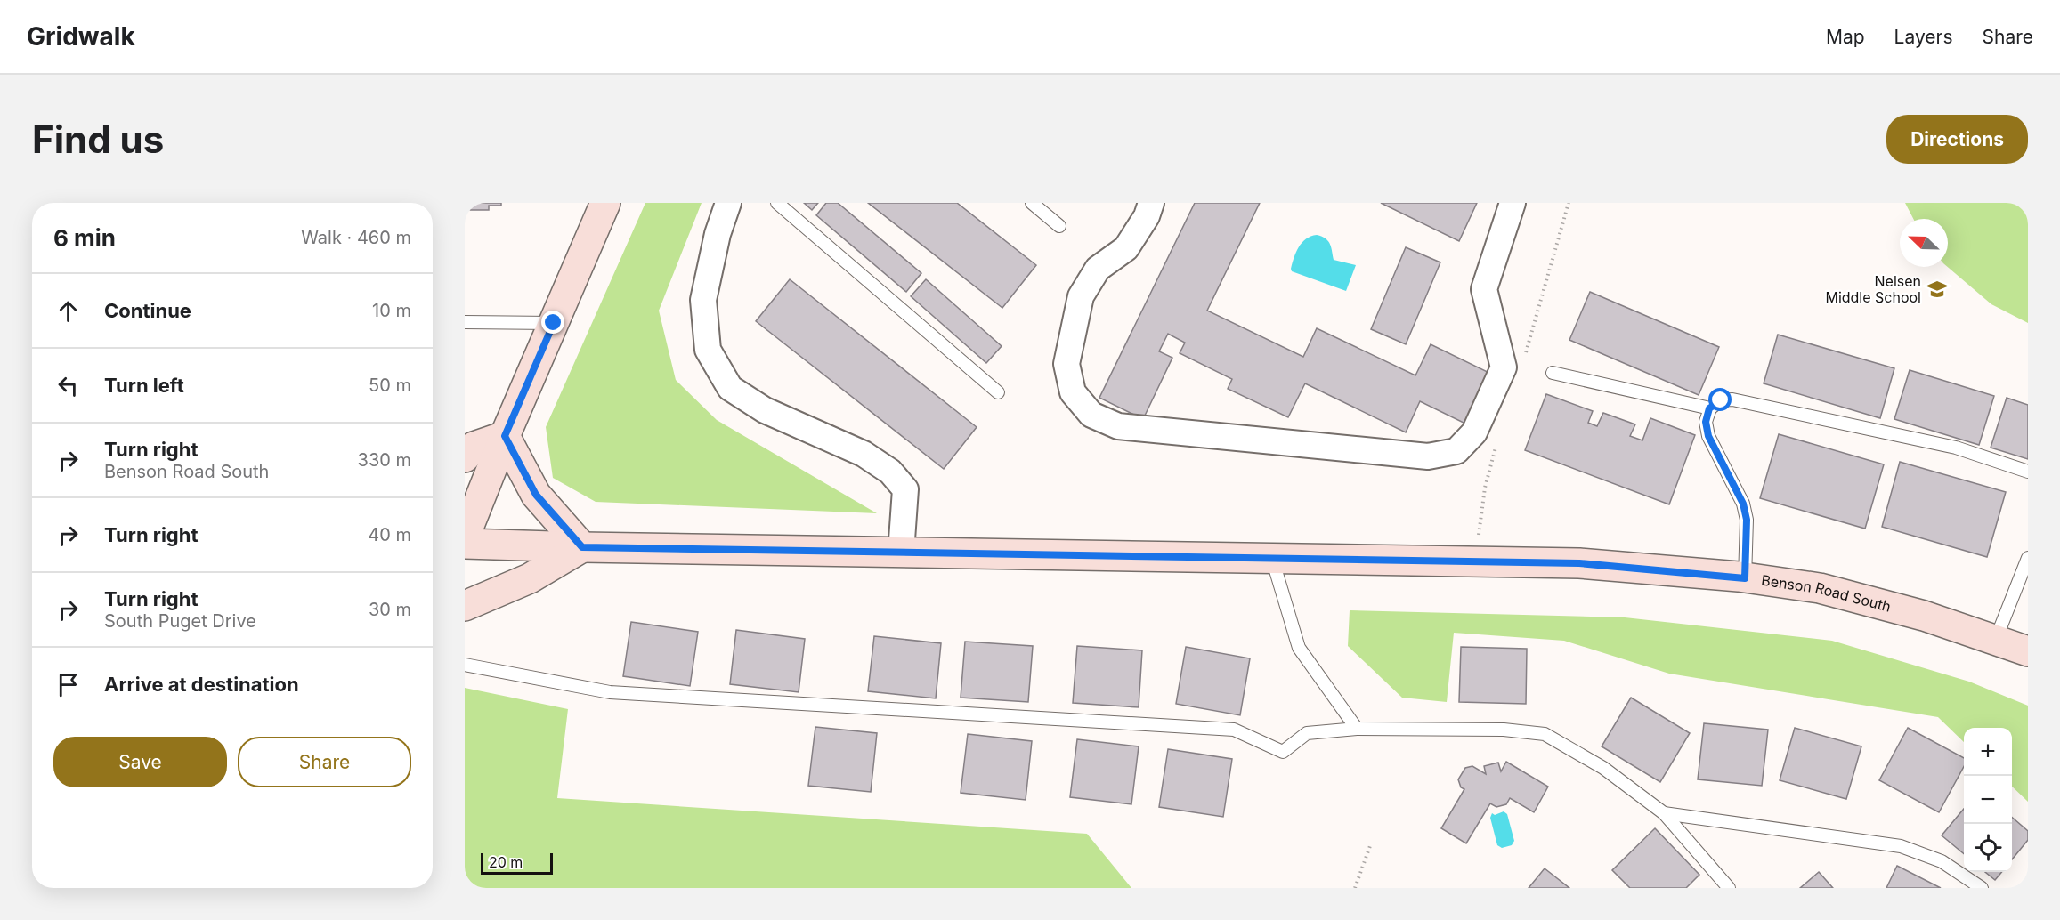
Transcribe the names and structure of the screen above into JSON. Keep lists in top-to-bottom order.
{
  "streets": {
    "street": ["Benson Road South"]
  },
  "places": {
    "school or university": ["Nelsen Middle School"]
  },
  "scale_bar": "20 m",
  "north": "top left",
  "page": {
    "header": "Gridwalk",
    "nav": ["Map", "Layers", "Share"],
    "buttons": [
      "Directions",
      ["Save", "Share"]
    ],
    "title": "Find us",
    "heading": ["6 min", "Walk · 460 m"],
    "list": [
      ["Continue", "10 m"],
      ["Turn left", "50 m"],
      ["Turn right", "Benson Road South", "330 m"],
      ["Turn right", "40 m"],
      ["Turn right", "South Puget Drive", "30 m"],
      "Arrive at destination"
    ],
    "map_buttons": ["+", "−"],
    "scale": "20 m"
  }
}
